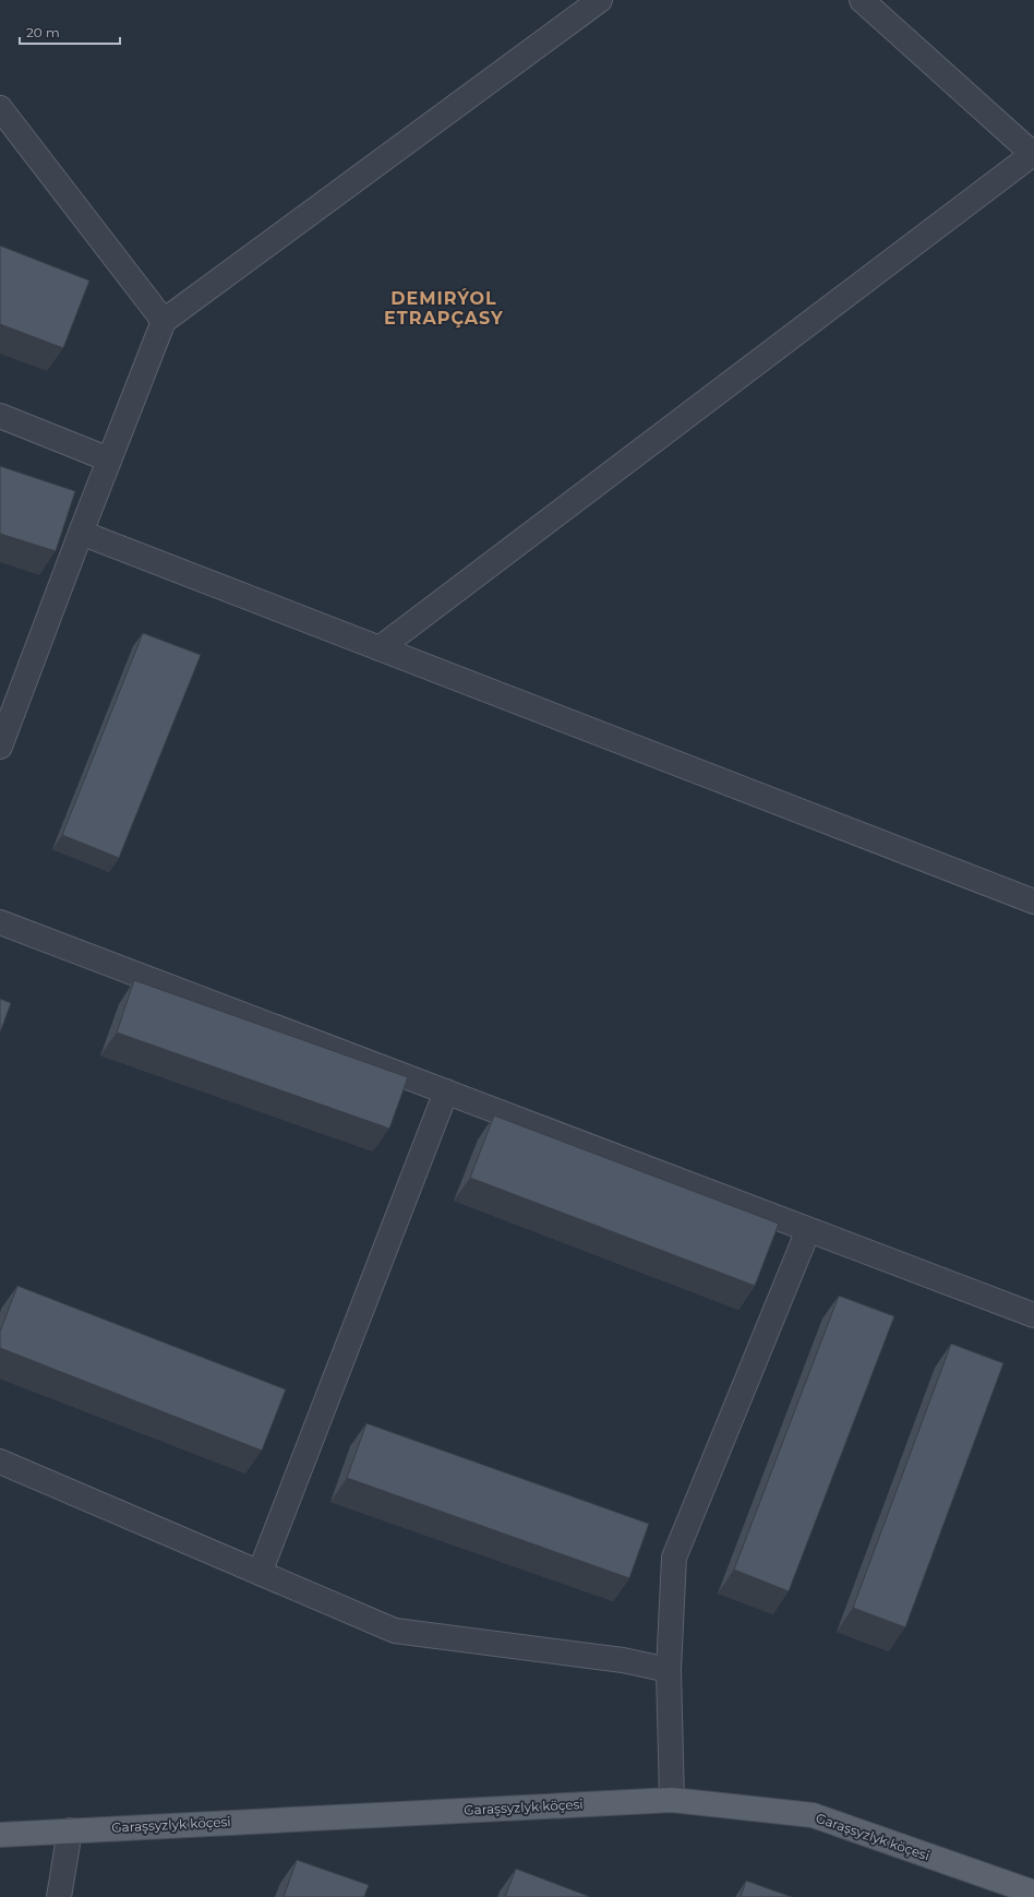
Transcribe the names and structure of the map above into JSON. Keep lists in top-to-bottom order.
{
  "streets": {
    "main road": ["Garaşsyzlyk köçesi"]
  },
  "districts": ["DEMIRÝOL ETRAPÇASY"],
  "scale_bar": "20 m"
}
